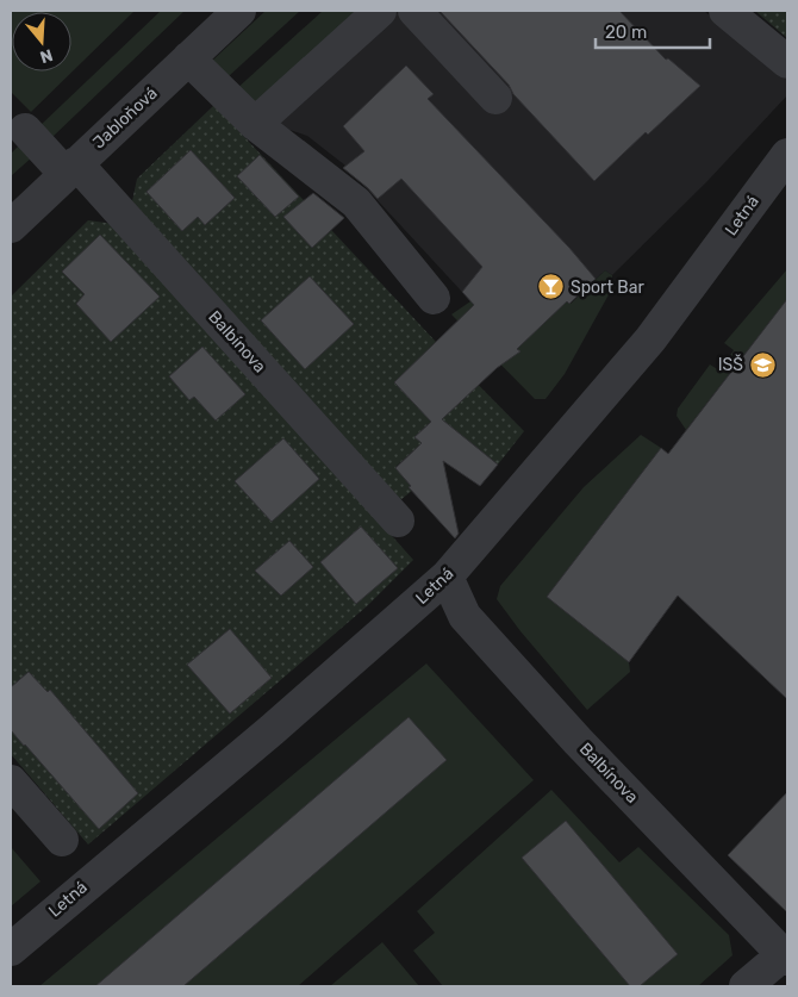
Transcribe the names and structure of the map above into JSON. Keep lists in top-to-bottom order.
{
  "streets": {
    "street": ["Jabloňová", "Letná", "Balbínova"]
  },
  "crossings": [
    ["Jabloňová", "Balbínova"],
    ["Letná", "Balbínova"]
  ],
  "places": {
    "bar": ["Sport Bar"],
    "school or university": ["ISŠ"]
  },
  "scale_bar": "20 m",
  "north": "bottom"
}
